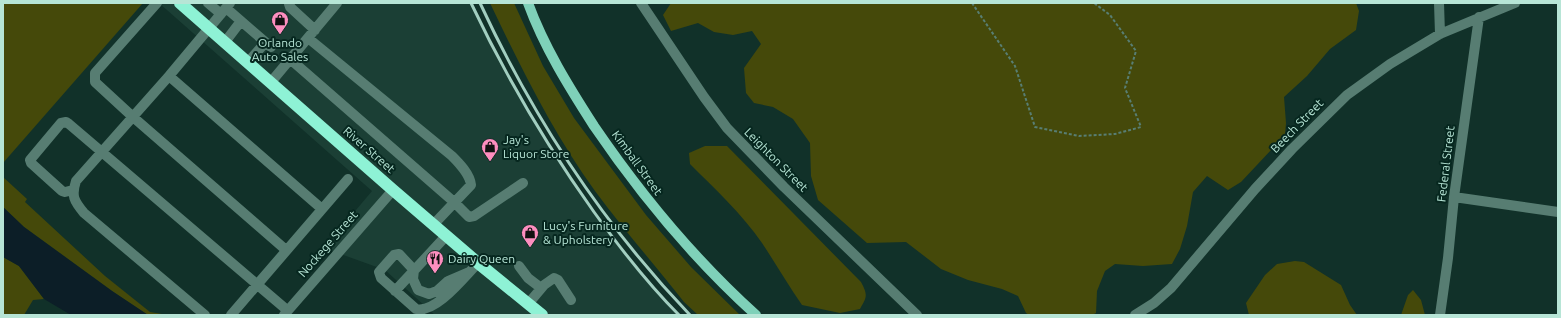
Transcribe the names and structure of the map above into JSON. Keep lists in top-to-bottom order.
{
  "streets": {
    "highway": ["River Street"],
    "main road": ["Kimball Street"],
    "street": [
      "Beech Street",
      "Leighton Street",
      "Federal Street",
      "Nockege Street"
    ]
  },
  "crossings": [
    ["Beech Street", "Federal Street"],
    ["River Street", "Nockege Street"]
  ],
  "places": {
    "shop": ["Orlando Auto Sales", "Jay's Liquor Store", "Lucy's Furniture & Upholstery"],
    "restaurant": ["Dairy Queen"]
  }
}
